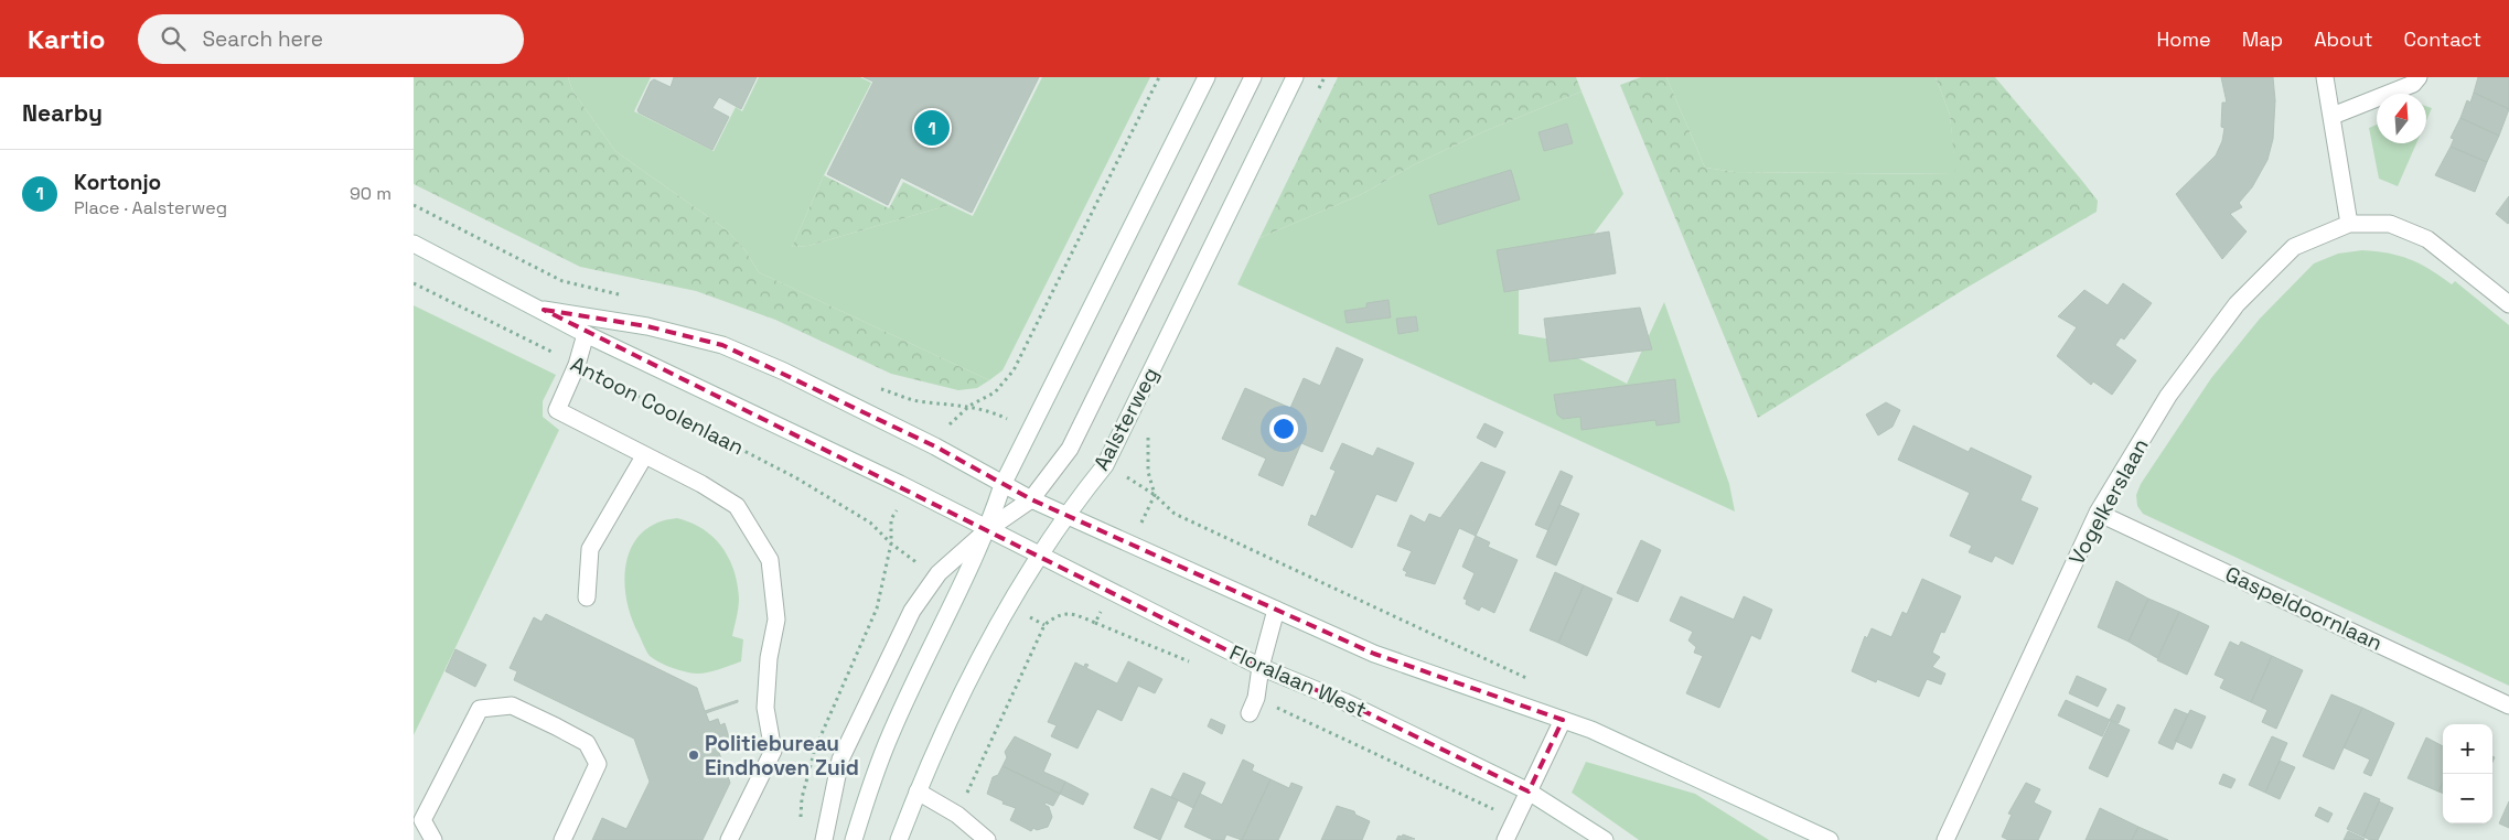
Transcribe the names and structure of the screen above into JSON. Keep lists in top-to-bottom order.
{
  "streets": {
    "main road": [
      "Antoon Coolenlaan",
      "Aalsterweg",
      "Vogelkerslaan",
      "Gaspeldoornlaan",
      "Floralaan West"
    ]
  },
  "crossings": [
    ["Antoon Coolenlaan", "Aalsterweg"],
    ["Antoon Coolenlaan", "Floralaan West"],
    ["Aalsterweg", "Floralaan West"],
    ["Vogelkerslaan", "Gaspeldoornlaan"]
  ],
  "places": ["Politiebureau Eindhoven Zuid"],
  "north": "top",
  "page": {
    "header": "Kartio",
    "search": "Search here",
    "nav": [
      "Home",
      "Map",
      "About",
      "Contact"
    ],
    "heading": "Nearby",
    "pins": "1",
    "list": [
      {
        "mark": "1",
        "name": "Kortonjo",
        "note": "Place · Aalsterweg",
        "value": "90 m"
      }
    ],
    "map_buttons": ["+", "−"]
  }
}
